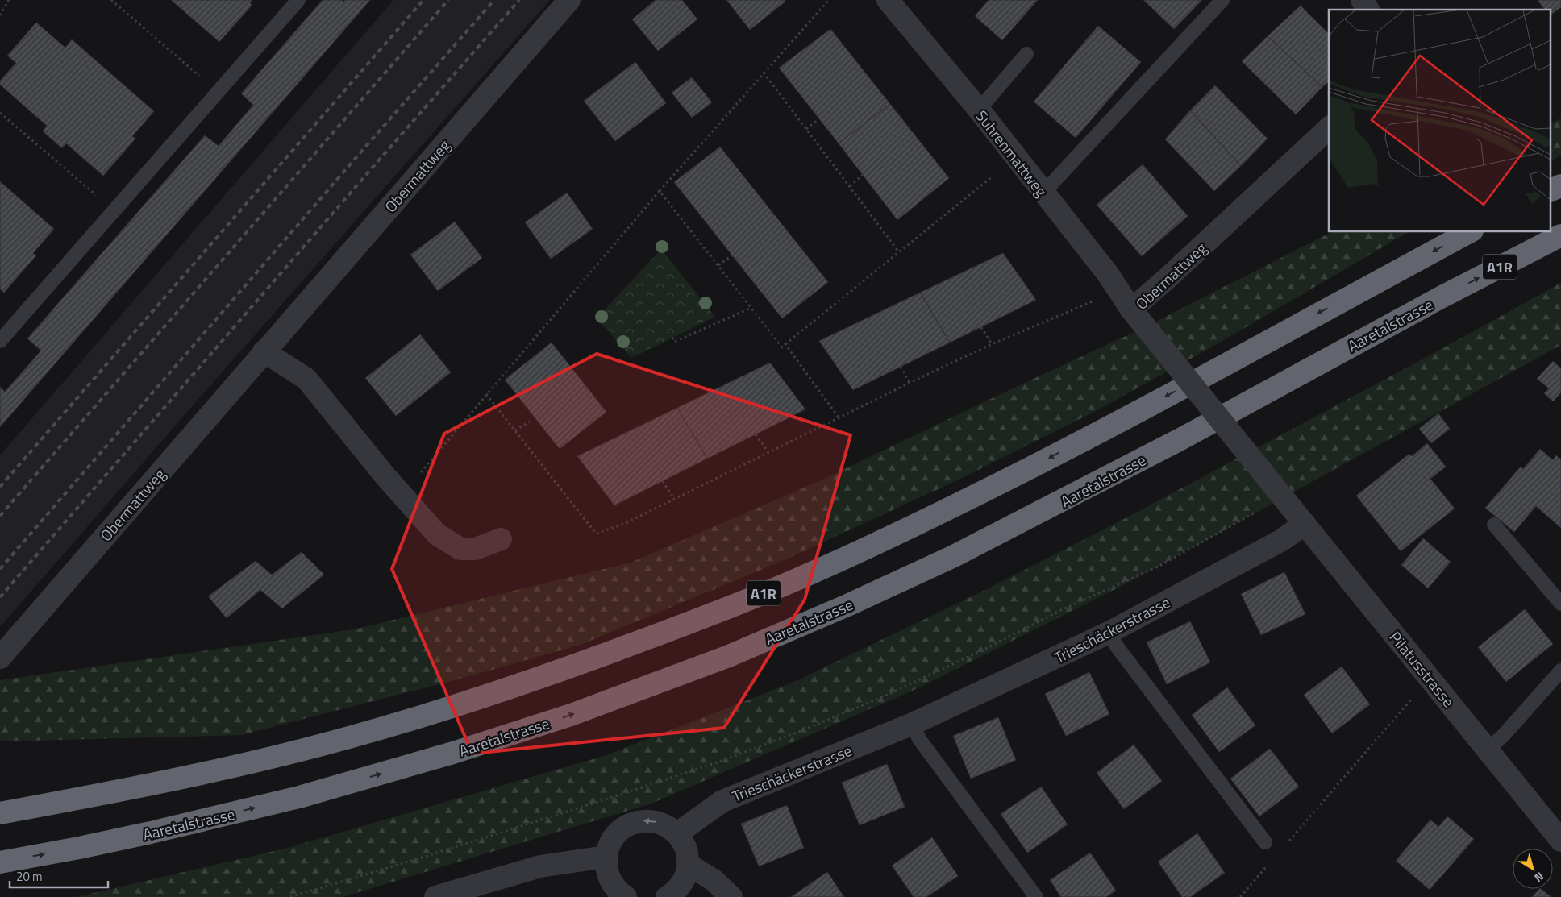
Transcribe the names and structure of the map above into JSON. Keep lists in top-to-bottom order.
{
  "streets": {
    "highway": ["A1R", "Aaretalstrasse"],
    "street": [
      "Suhrenmattweg",
      "Obermattweg",
      "Trieschäckerstrasse",
      "Pilatusstrasse"
    ]
  },
  "crossings": [
    ["Suhrenmattweg", "Obermattweg"],
    ["Obermattweg", "Pilatusstrasse"],
    ["Trieschäckerstrasse", "Pilatusstrasse"]
  ],
  "scale_bar": "20 m",
  "north": "bottom right"
}
